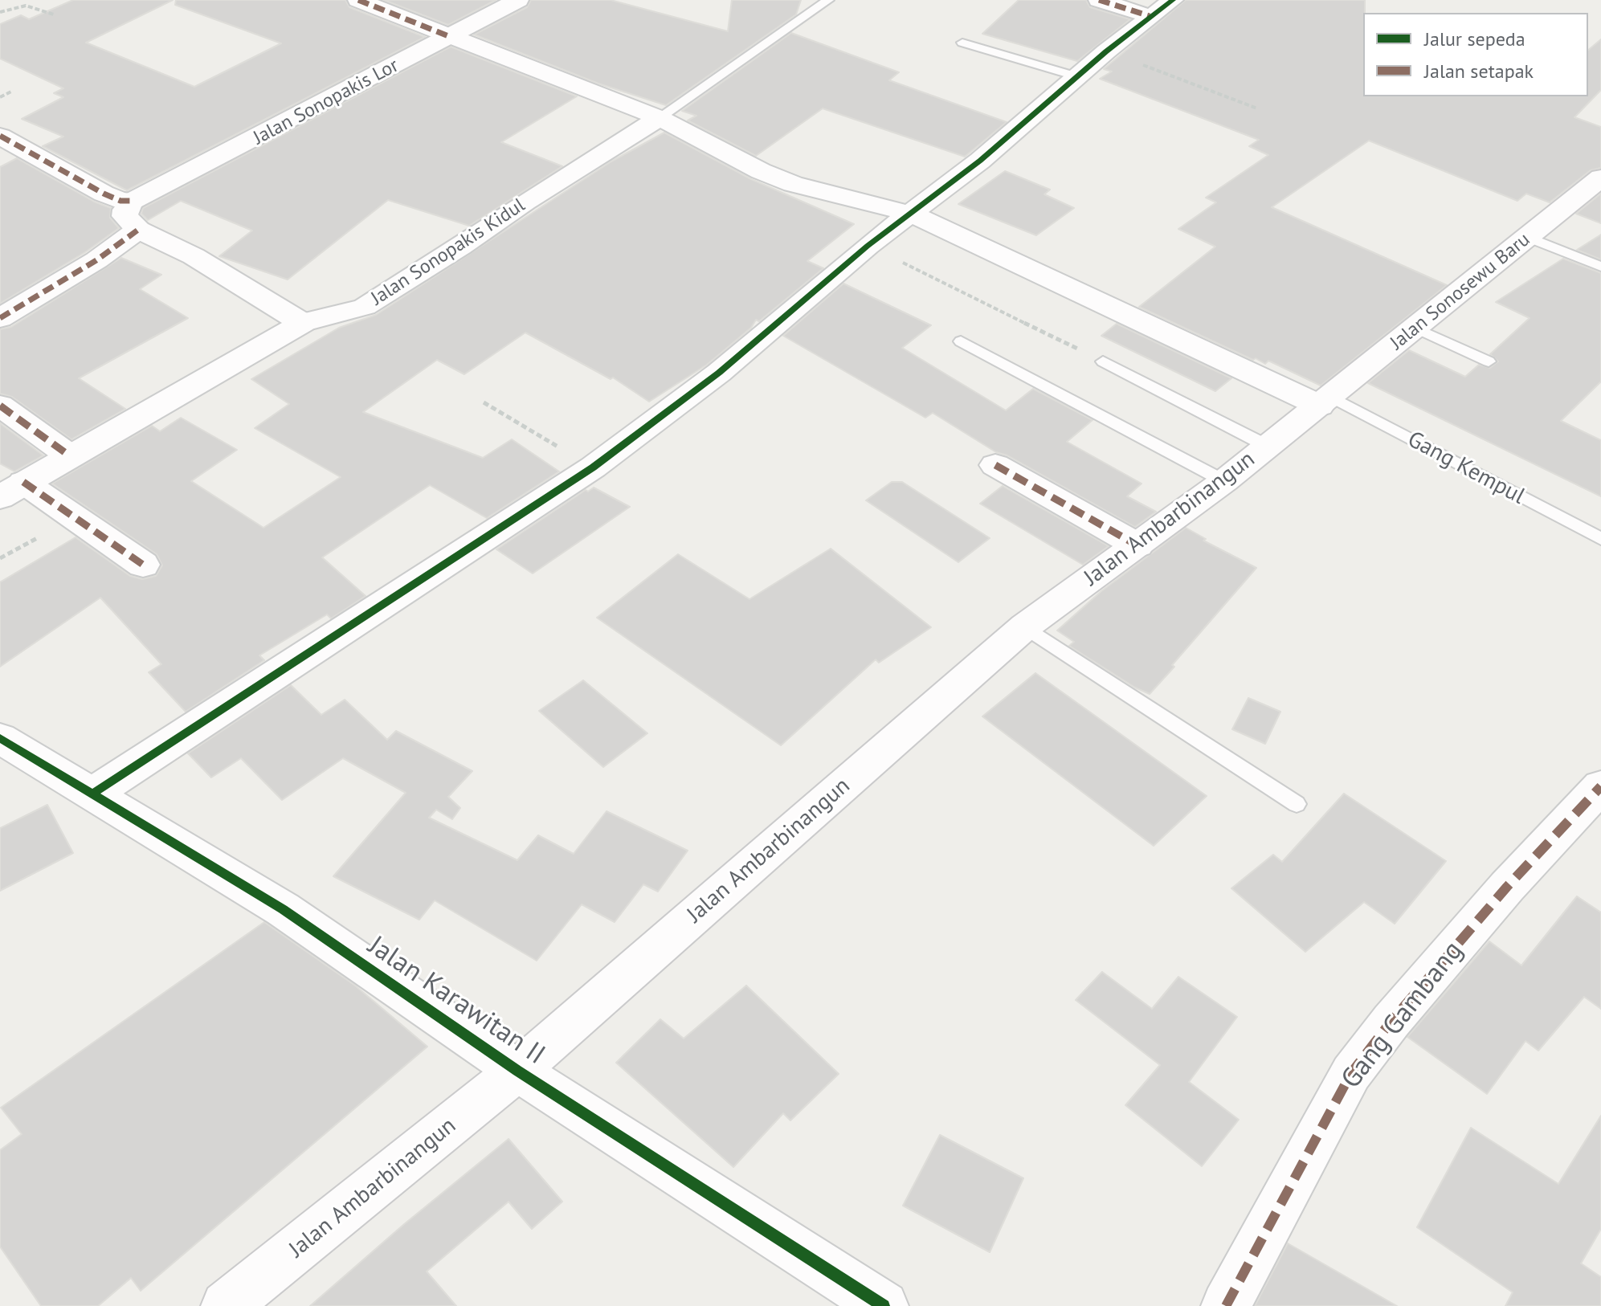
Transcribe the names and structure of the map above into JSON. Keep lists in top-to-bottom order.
{
  "streets": {
    "street": [
      "Jalan Sonopakis Lor",
      "Jalan Sonopakis Kidul",
      "Jalan Sonosewu Baru",
      "Jalan Ambarbinangun",
      "Jalan Karawitan II",
      "Gang Gambang"
    ],
    "lane": ["Gang Kempul"]
  },
  "crossings": [
    ["Jalan Sonosewu Baru", "Gang Kempul"],
    ["Jalan Sonosewu Baru", "Jalan Ambarbinangun"],
    ["Gang Kempul", "Jalan Ambarbinangun"],
    ["Jalan Ambarbinangun", "Jalan Karawitan II"]
  ],
  "legend": ["Jalur sepeda", "Jalan setapak"]
}
